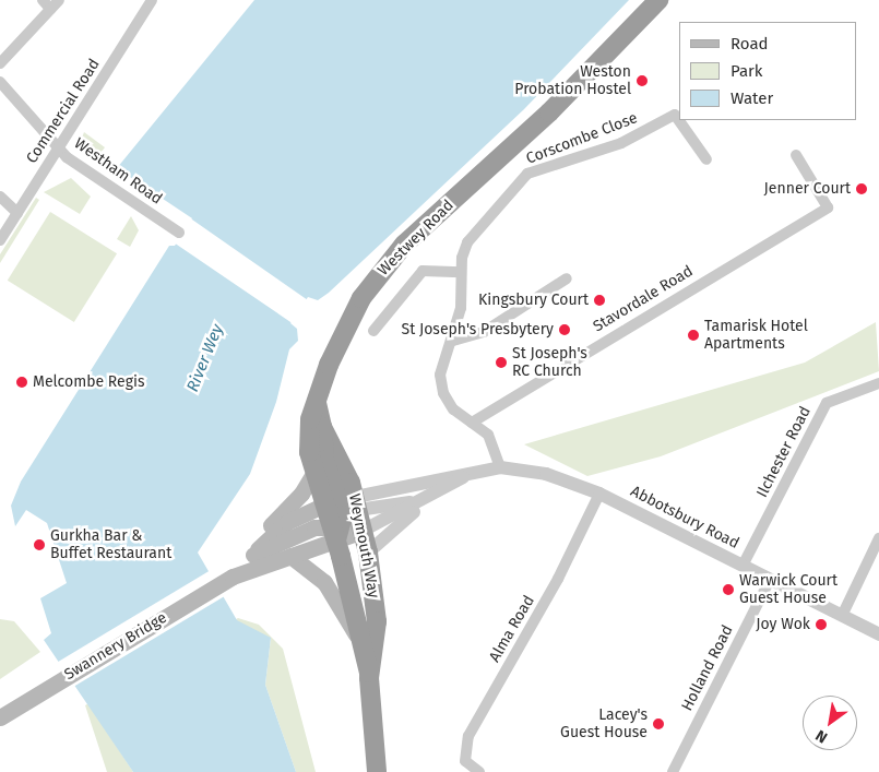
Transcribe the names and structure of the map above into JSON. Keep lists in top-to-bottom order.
{
  "streets": {
    "highway": ["Westwey Road", "Weymouth Way"],
    "main road": ["Swannery Bridge"],
    "street": [
      "Commercial Road",
      "Corscombe Close",
      "Westham Road",
      "Stavordale Road",
      "Ilchester Road",
      "Abbotsbury Road",
      "Alma Road",
      "Holland Road"
    ]
  },
  "crossings": [
    ["Commercial Road", "Westham Road"],
    ["Corscombe Close", "Stavordale Road"],
    ["Westwey Road", "Abbotsbury Road"],
    ["Westwey Road", "Weymouth Way"],
    ["Westwey Road", "Swannery Bridge"],
    ["Ilchester Road", "Abbotsbury Road"],
    ["Abbotsbury Road", "Weymouth Way"],
    ["Abbotsbury Road", "Alma Road"],
    ["Abbotsbury Road", "Swannery Bridge"],
    ["Abbotsbury Road", "Holland Road"],
    ["Weymouth Way", "Swannery Bridge"]
  ],
  "water": ["River Wey"],
  "places": [
    "Weston Probation Hostel",
    "Jenner Court",
    "Kingsbury Court",
    "St Joseph's Presbytery",
    "Tamarisk Hotel Apartments",
    "St Joseph's RC Church",
    "Melcombe Regis",
    "Gurkha Bar & Buffet Restaurant",
    "Warwick Court Guest House",
    "Joy Wok",
    "Lacey's Guest House"
  ],
  "legend": ["Road", "Park", "Water"],
  "north": "bottom left"
}
